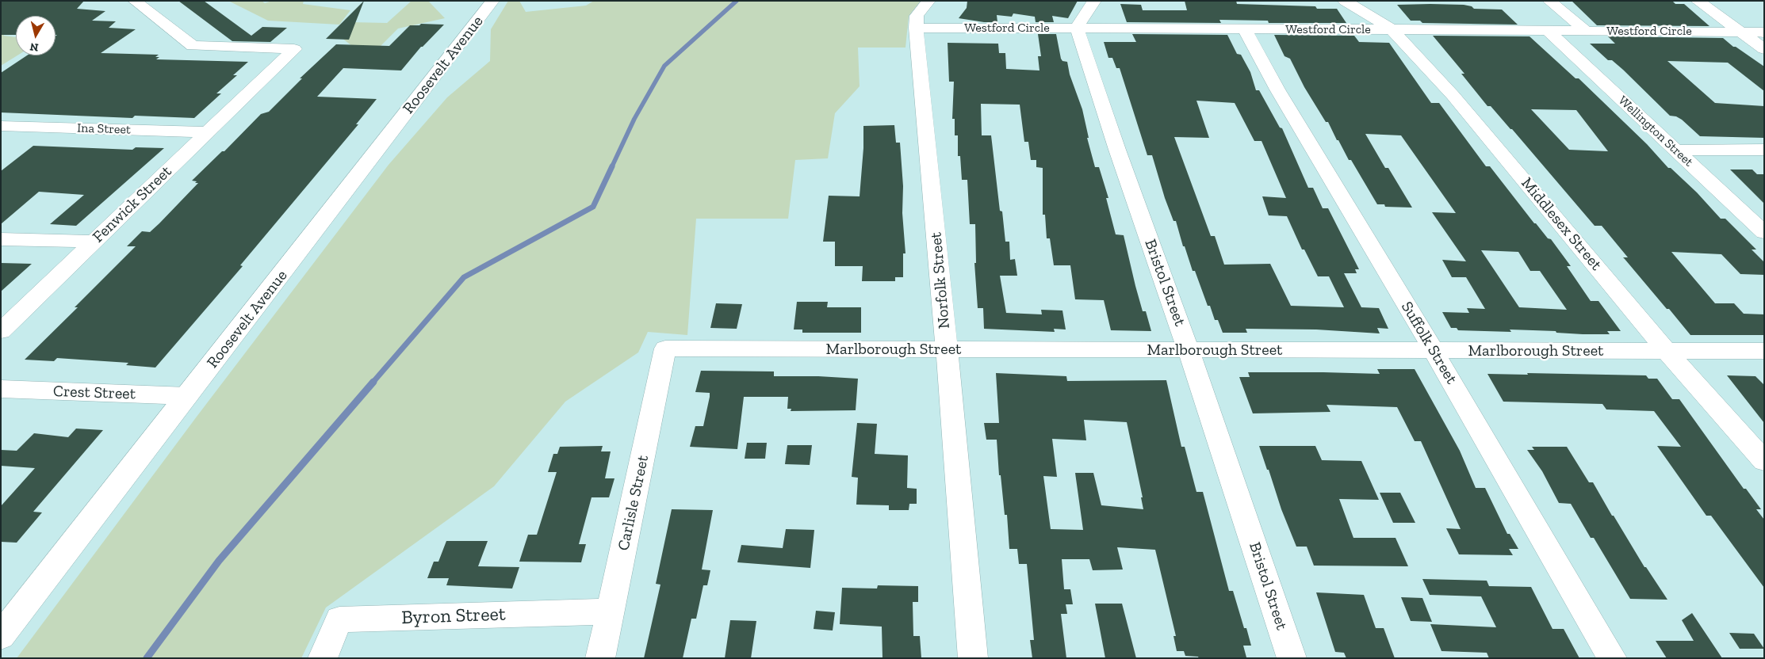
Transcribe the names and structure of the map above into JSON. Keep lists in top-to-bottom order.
{
  "streets": {
    "street": [
      "Westford Circle",
      "Roosevelt Avenue",
      "Ina Street",
      "Wellington Street",
      "Fenwick Street",
      "Middlesex Street",
      "Norfolk Street",
      "Bristol Street",
      "Suffolk Street",
      "Marlborough Street",
      "Crest Street",
      "Carlisle Street",
      "Byron Street"
    ]
  },
  "crossings": [
    ["Westford Circle", "Wellington Street"],
    ["Westford Circle", "Middlesex Street"],
    ["Westford Circle", "Norfolk Street"],
    ["Westford Circle", "Bristol Street"],
    ["Westford Circle", "Suffolk Street"],
    ["Roosevelt Avenue", "Crest Street"],
    ["Ina Street", "Fenwick Street"],
    ["Middlesex Street", "Marlborough Street"],
    ["Norfolk Street", "Marlborough Street"],
    ["Bristol Street", "Marlborough Street"],
    ["Suffolk Street", "Marlborough Street"],
    ["Marlborough Street", "Carlisle Street"],
    ["Carlisle Street", "Byron Street"]
  ],
  "north": "bottom"
}
